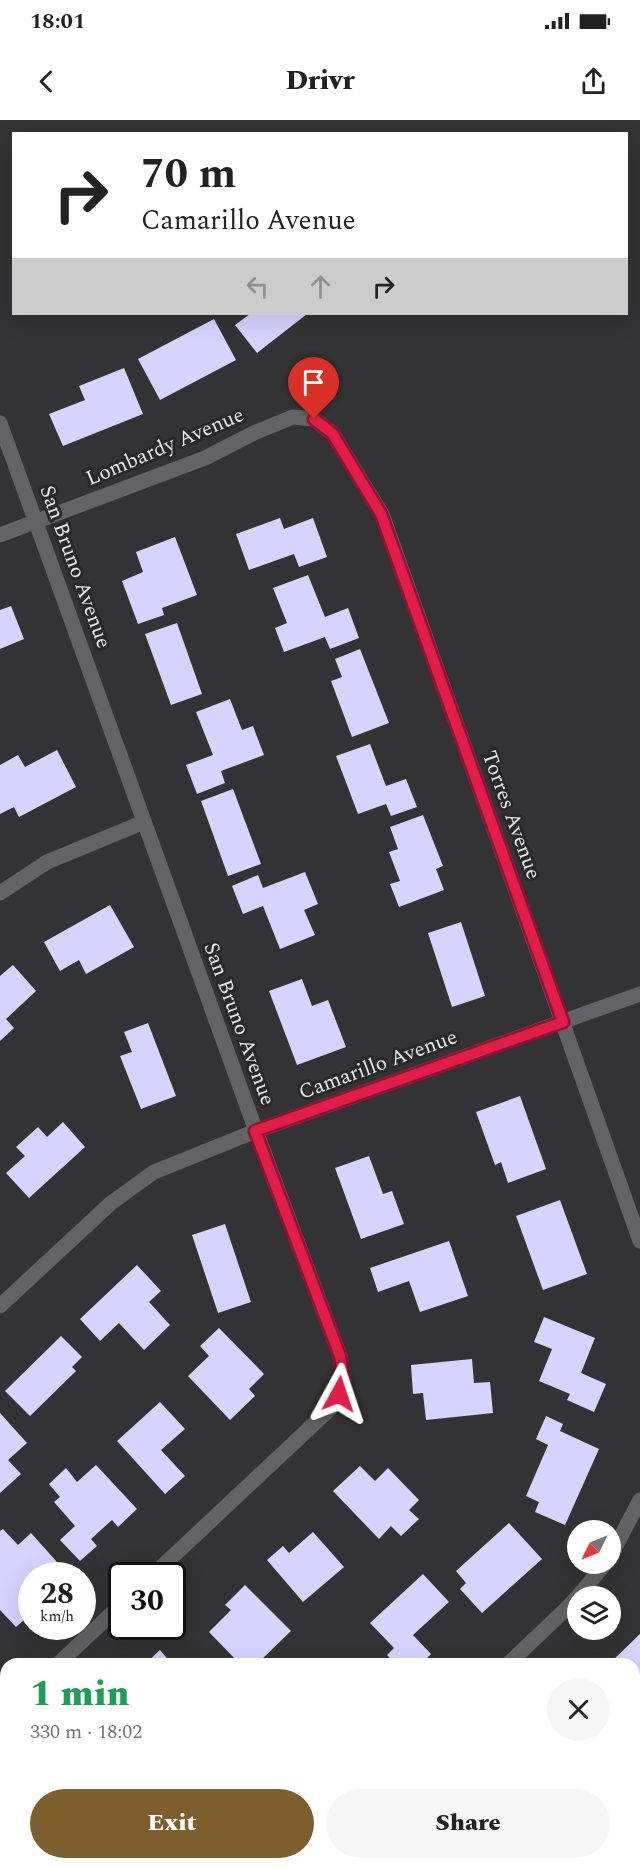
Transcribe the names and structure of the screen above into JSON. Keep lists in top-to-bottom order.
{
  "streets": {
    "street": [
      "Lombardy Avenue",
      "San Bruno Avenue",
      "Torres Avenue",
      "Camarillo Avenue"
    ]
  },
  "crossings": [
    ["Lombardy Avenue", "San Bruno Avenue"],
    ["Lombardy Avenue", "Torres Avenue"],
    ["San Bruno Avenue", "Camarillo Avenue"],
    ["Torres Avenue", "Camarillo Avenue"]
  ],
  "north": "bottom left",
  "page": {
    "status": "18:01",
    "header": "Drivr",
    "turn": ["70 m", "Camarillo Avenue"],
    "speed": "28 km/h",
    "limit": "30",
    "heading": ["1 min", "330 m · 18:02"],
    "buttons": ["Exit", "Share"]
  }
}
